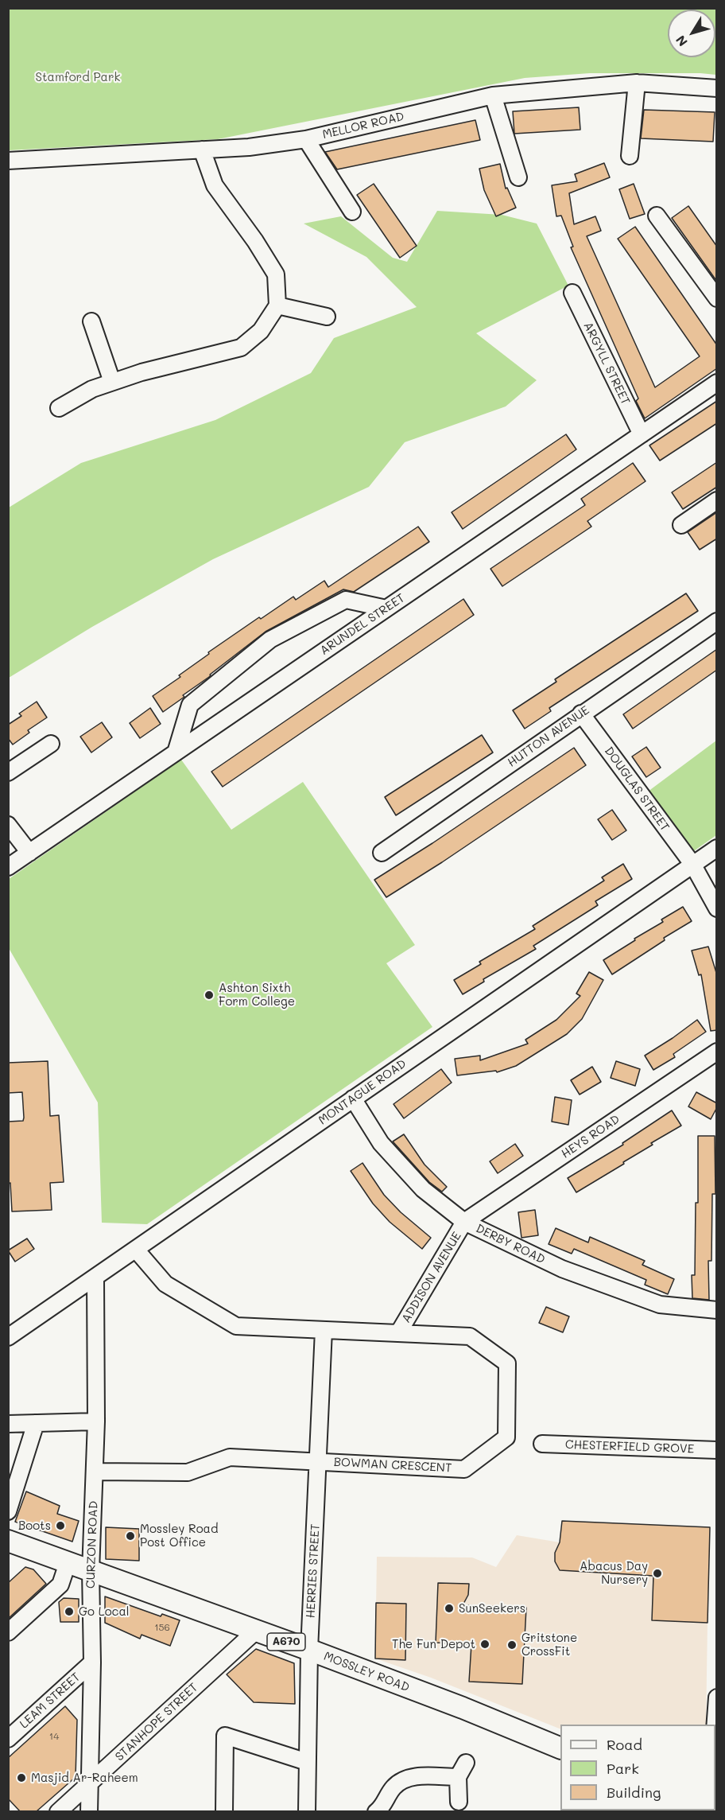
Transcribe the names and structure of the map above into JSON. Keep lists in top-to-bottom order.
{
  "streets": {
    "main road": ["A670", "MOSSLEY ROAD"],
    "street": [
      "MELLOR ROAD",
      "ARGYLL STREET",
      "ARUNDEL STREET",
      "HUTTON AVENUE",
      "DOUGLAS STREET",
      "MONTAGUE ROAD",
      "HEYS ROAD",
      "DERBY ROAD",
      "ADDISON AVENUE",
      "CHESTERFIELD GROVE",
      "BOWMAN CRESCENT",
      "CURZON ROAD",
      "HERRIES STREET",
      "LEAM STREET",
      "STANHOPE STREET"
    ]
  },
  "crossings": [
    ["ARGYLL STREET", "ARUNDEL STREET"],
    ["HUTTON AVENUE", "DOUGLAS STREET"],
    ["DOUGLAS STREET", "MONTAGUE ROAD"],
    ["MONTAGUE ROAD", "DERBY ROAD"],
    ["MONTAGUE ROAD", "BOWMAN CRESCENT"],
    ["MONTAGUE ROAD", "CURZON ROAD"],
    ["HEYS ROAD", "DERBY ROAD"],
    ["HEYS ROAD", "ADDISON AVENUE"],
    ["DERBY ROAD", "ADDISON AVENUE"],
    ["ADDISON AVENUE", "BOWMAN CRESCENT"],
    ["BOWMAN CRESCENT", "HERRIES STREET"],
    ["CURZON ROAD", "MOSSLEY ROAD"],
    ["CURZON ROAD", "LEAM STREET"],
    ["CURZON ROAD", "STANHOPE STREET"],
    ["HERRIES STREET", "MOSSLEY ROAD"],
    ["MOSSLEY ROAD", "STANHOPE STREET"]
  ],
  "parks": ["Stamford Park"],
  "places": [
    "Ashton Sixth Form College",
    "Boots",
    "Mossley Road Post Office",
    "Abacus Day Nursery",
    "SunSeekers",
    "Go Local",
    "The Fun Depot",
    "Gritstone CrossFit",
    "Masjid Ar-Raheem"
  ],
  "house_numbers": ["156", "14"],
  "legend": ["Road", "Park", "Building"],
  "north": "bottom left"
}
